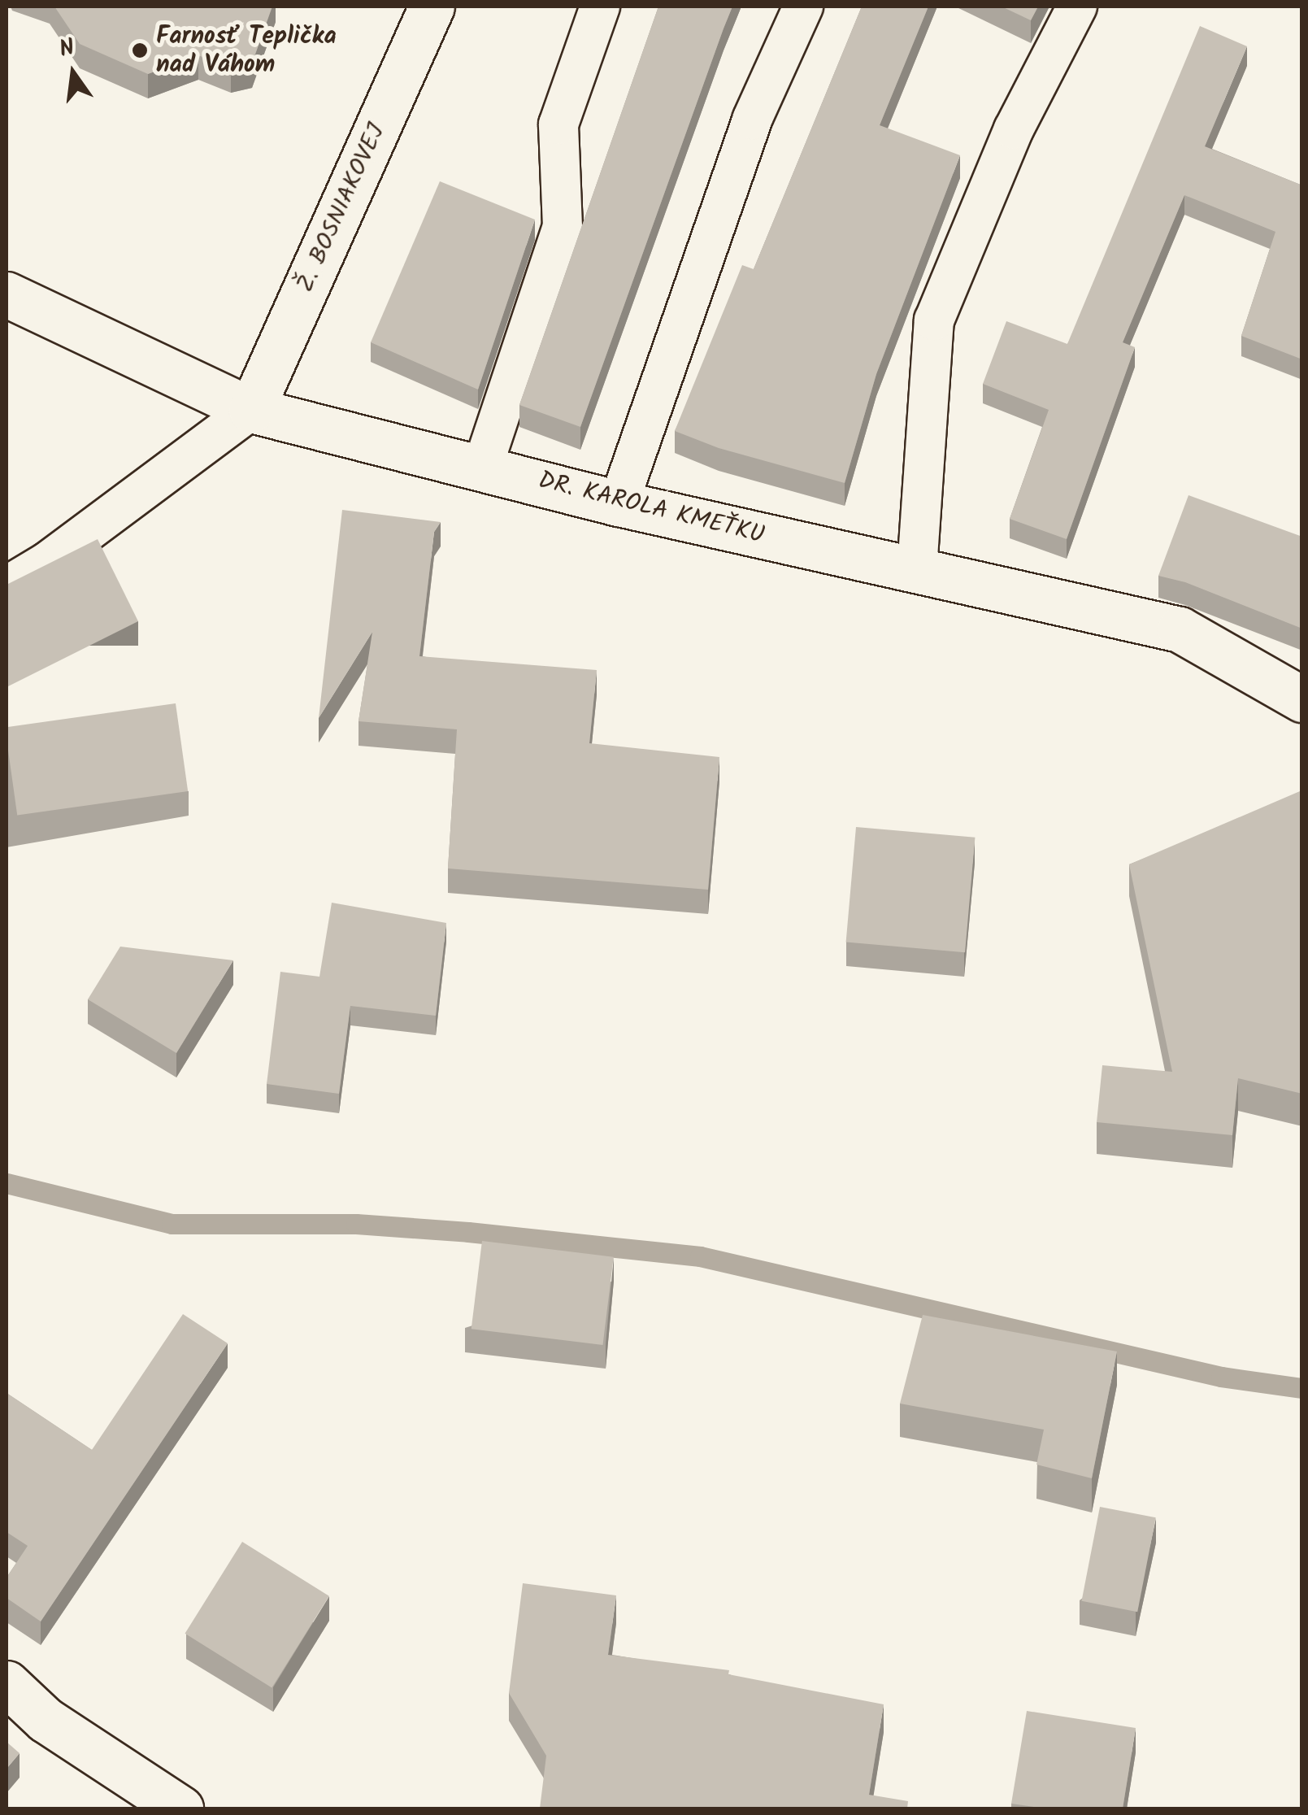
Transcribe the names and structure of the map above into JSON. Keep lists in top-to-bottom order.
{
  "streets": {
    "street": ["Ž. BOSNIAKOVEJ", "DR. KAROLA KMEŤKU"]
  },
  "crossings": [
    ["Ž. BOSNIAKOVEJ", "DR. KAROLA KMEŤKU"]
  ],
  "places": ["Farnosť Teplička nad Váhom"],
  "north": "top"
}
